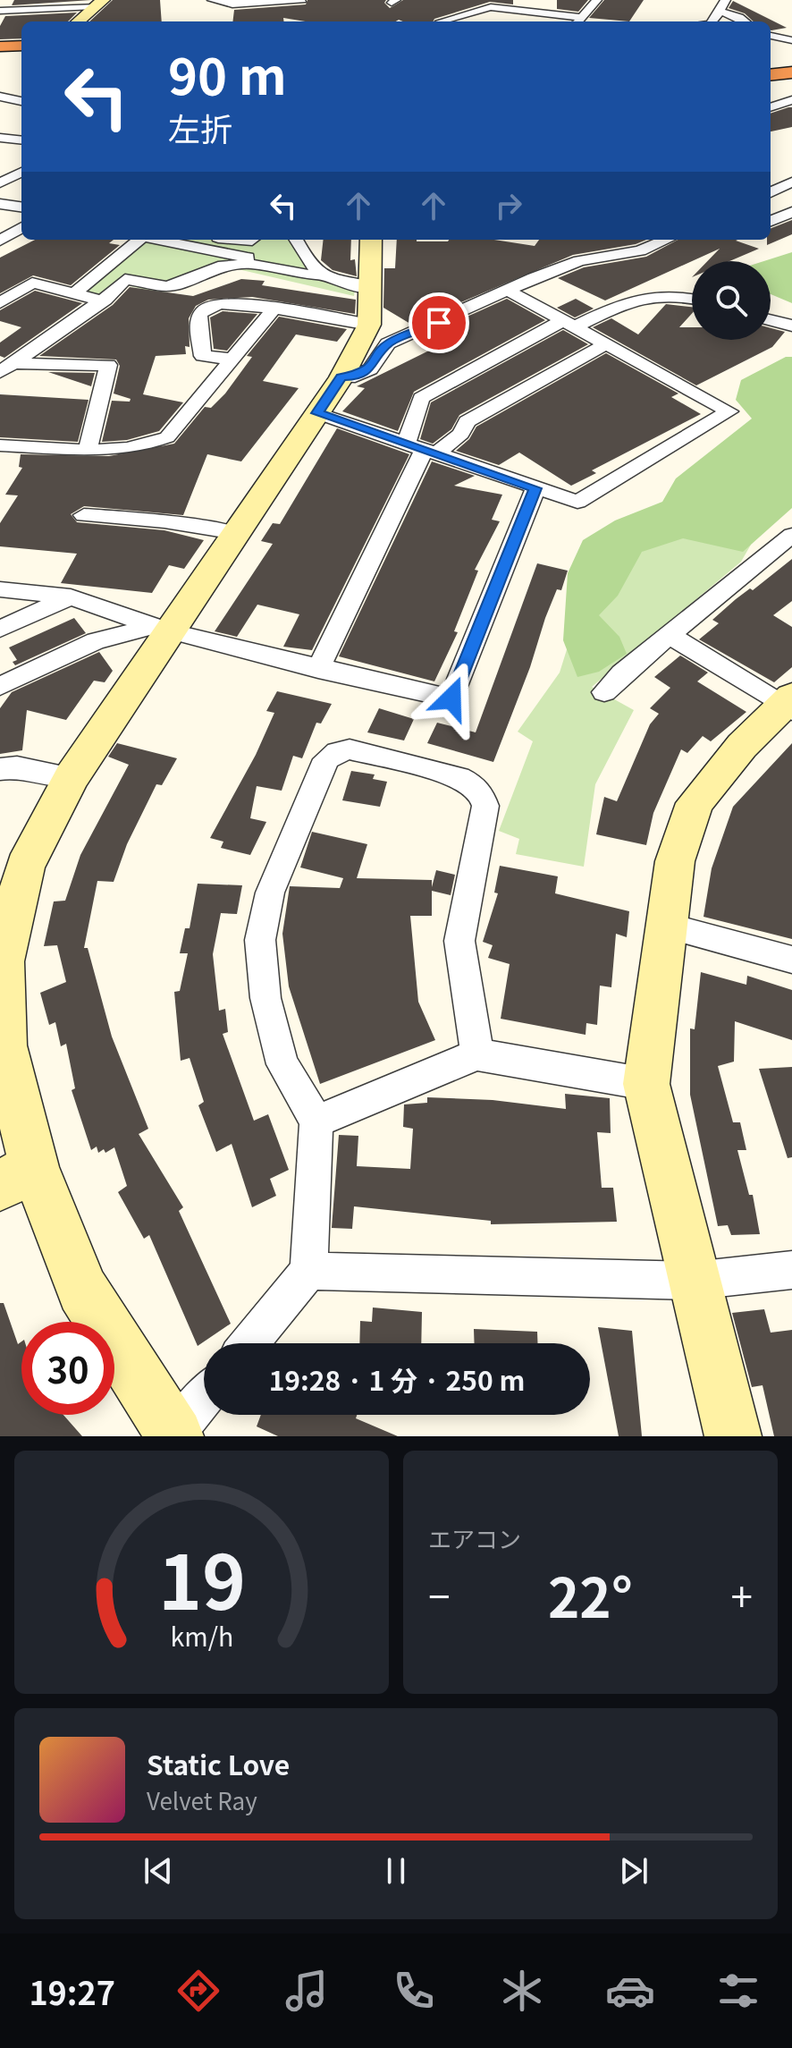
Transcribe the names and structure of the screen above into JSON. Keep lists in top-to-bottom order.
{
  "page": {
    "turn": ["90 m", "左折"],
    "limit": "30",
    "trip": "19:28 · 1 分 · 250 m",
    "tile": "エアコン",
    "heat": ["−", "22°", "+"],
    "song": ["Static Love", "Velvet Ray"],
    "tabs": "19:27",
    "gauge": ["19", "km/h"]
  }
}
